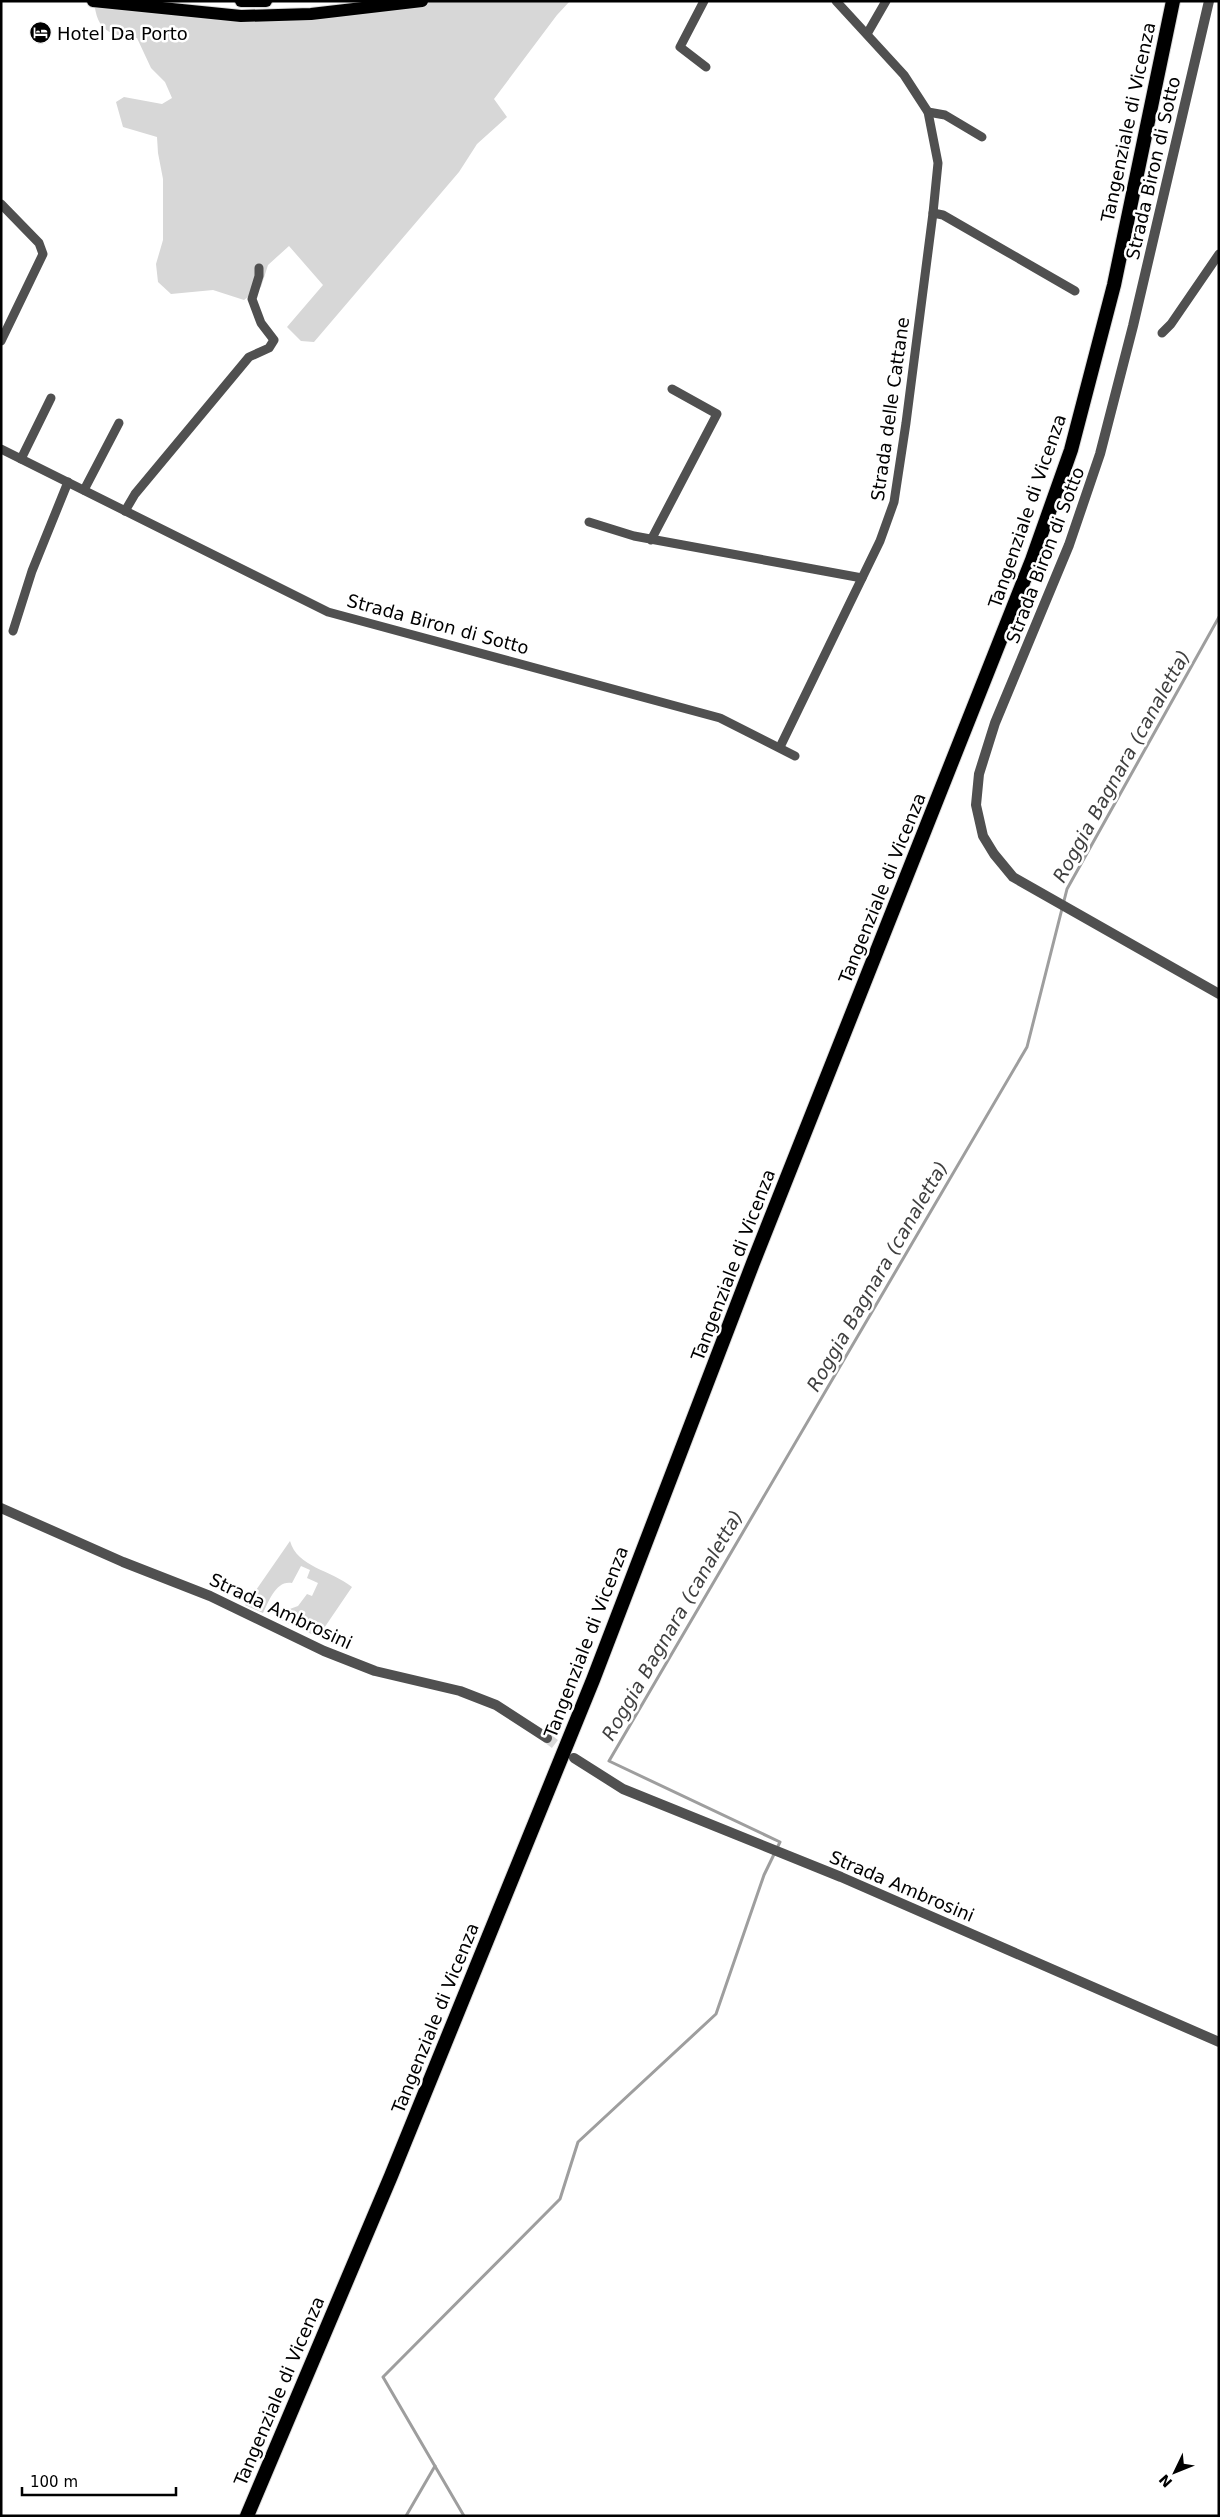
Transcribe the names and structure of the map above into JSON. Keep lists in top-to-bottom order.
{
  "streets": {
    "highway": ["Tangenziale di Vicenza"],
    "street": ["Strada Biron di Sotto", "Strada delle Cattane", "Strada Ambrosini"]
  },
  "crossings": [
    ["Strada Biron di Sotto", "Strada delle Cattane"]
  ],
  "water": ["Roggia Bagnara (canaletta)"],
  "places": {
    "hotel": ["Hotel Da Porto"]
  },
  "scale_bar": "100 m",
  "north": "bottom left"
}
